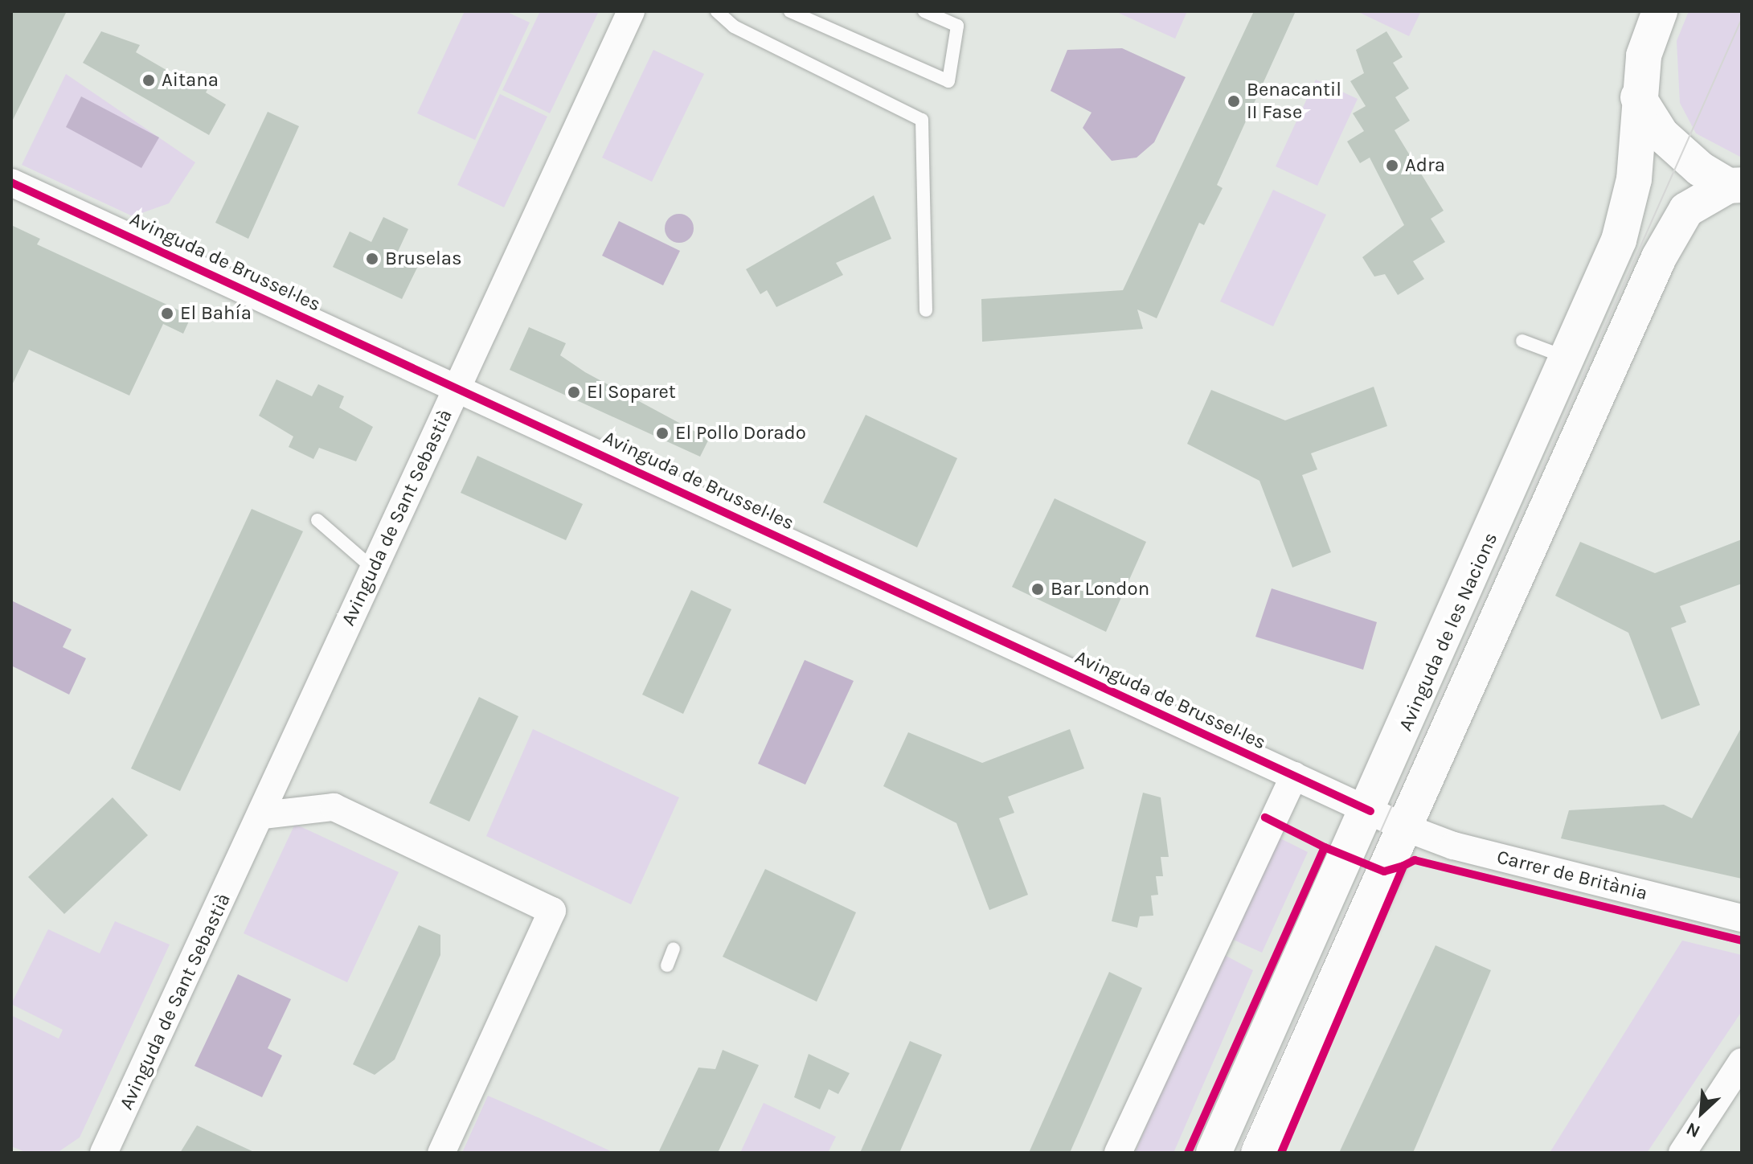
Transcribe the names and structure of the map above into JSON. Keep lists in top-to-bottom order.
{
  "streets": {
    "main road": ["Avinguda de les Nacions"],
    "street": ["Avinguda de Brussel·les", "Avinguda de Sant Sebastià", "Carrer de Britània"]
  },
  "crossings": [
    ["Avinguda de Brussel·les", "Avinguda de Sant Sebastià"],
    ["Avinguda de Brussel·les", "Avinguda de les Nacions"],
    ["Avinguda de Brussel·les", "Carrer de Britània"],
    ["Avinguda de les Nacions", "Carrer de Britània"]
  ],
  "places": [
    "Aitana",
    "Benacantil II Fase",
    "Adra",
    "Bruselas",
    "El Bahía",
    "El Soparet",
    "El Pollo Dorado",
    "Bar London"
  ],
  "north": "bottom left"
}
